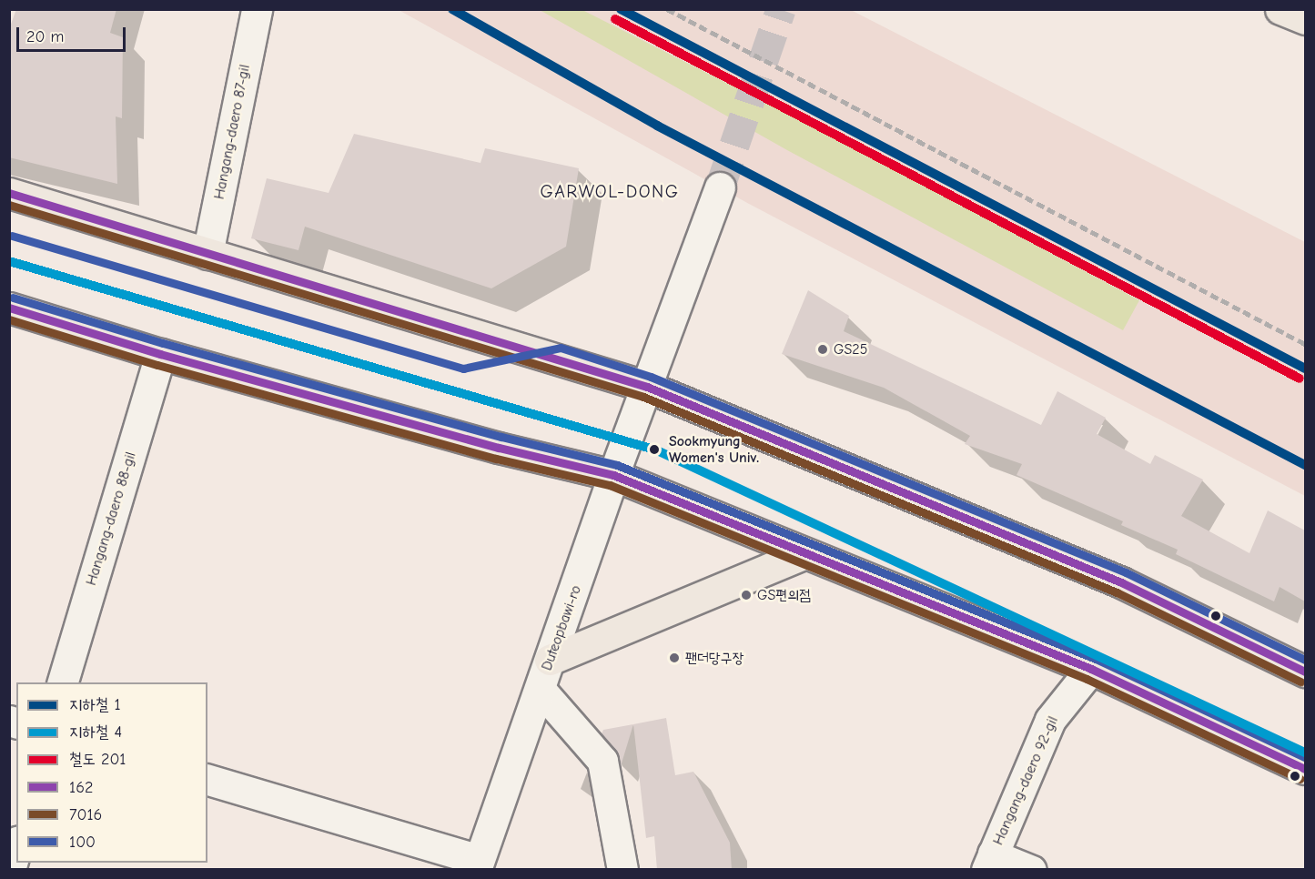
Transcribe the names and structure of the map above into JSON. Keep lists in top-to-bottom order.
{
  "streets": {
    "street": [
      "Hangang-daero 87-gil",
      "Hangang-daero 88-gil",
      "Duteopbawi-ro",
      "Hangang-daero 92-gil"
    ]
  },
  "districts": ["GARWOL-DONG"],
  "places": [
    "GS25",
    "Sookmyung Women's Univ.",
    "GS편의점",
    "팬더당구장"
  ],
  "lines": [
    "metro line 1",
    "rail line 201",
    "transit line 162",
    "transit line 7016",
    "transit line 100",
    "metro line 4"
  ],
  "legend": [
    "지하철 1",
    "지하철 4",
    "철도 201",
    "162",
    "7016",
    "100"
  ],
  "scale_bar": "20 m"
}
